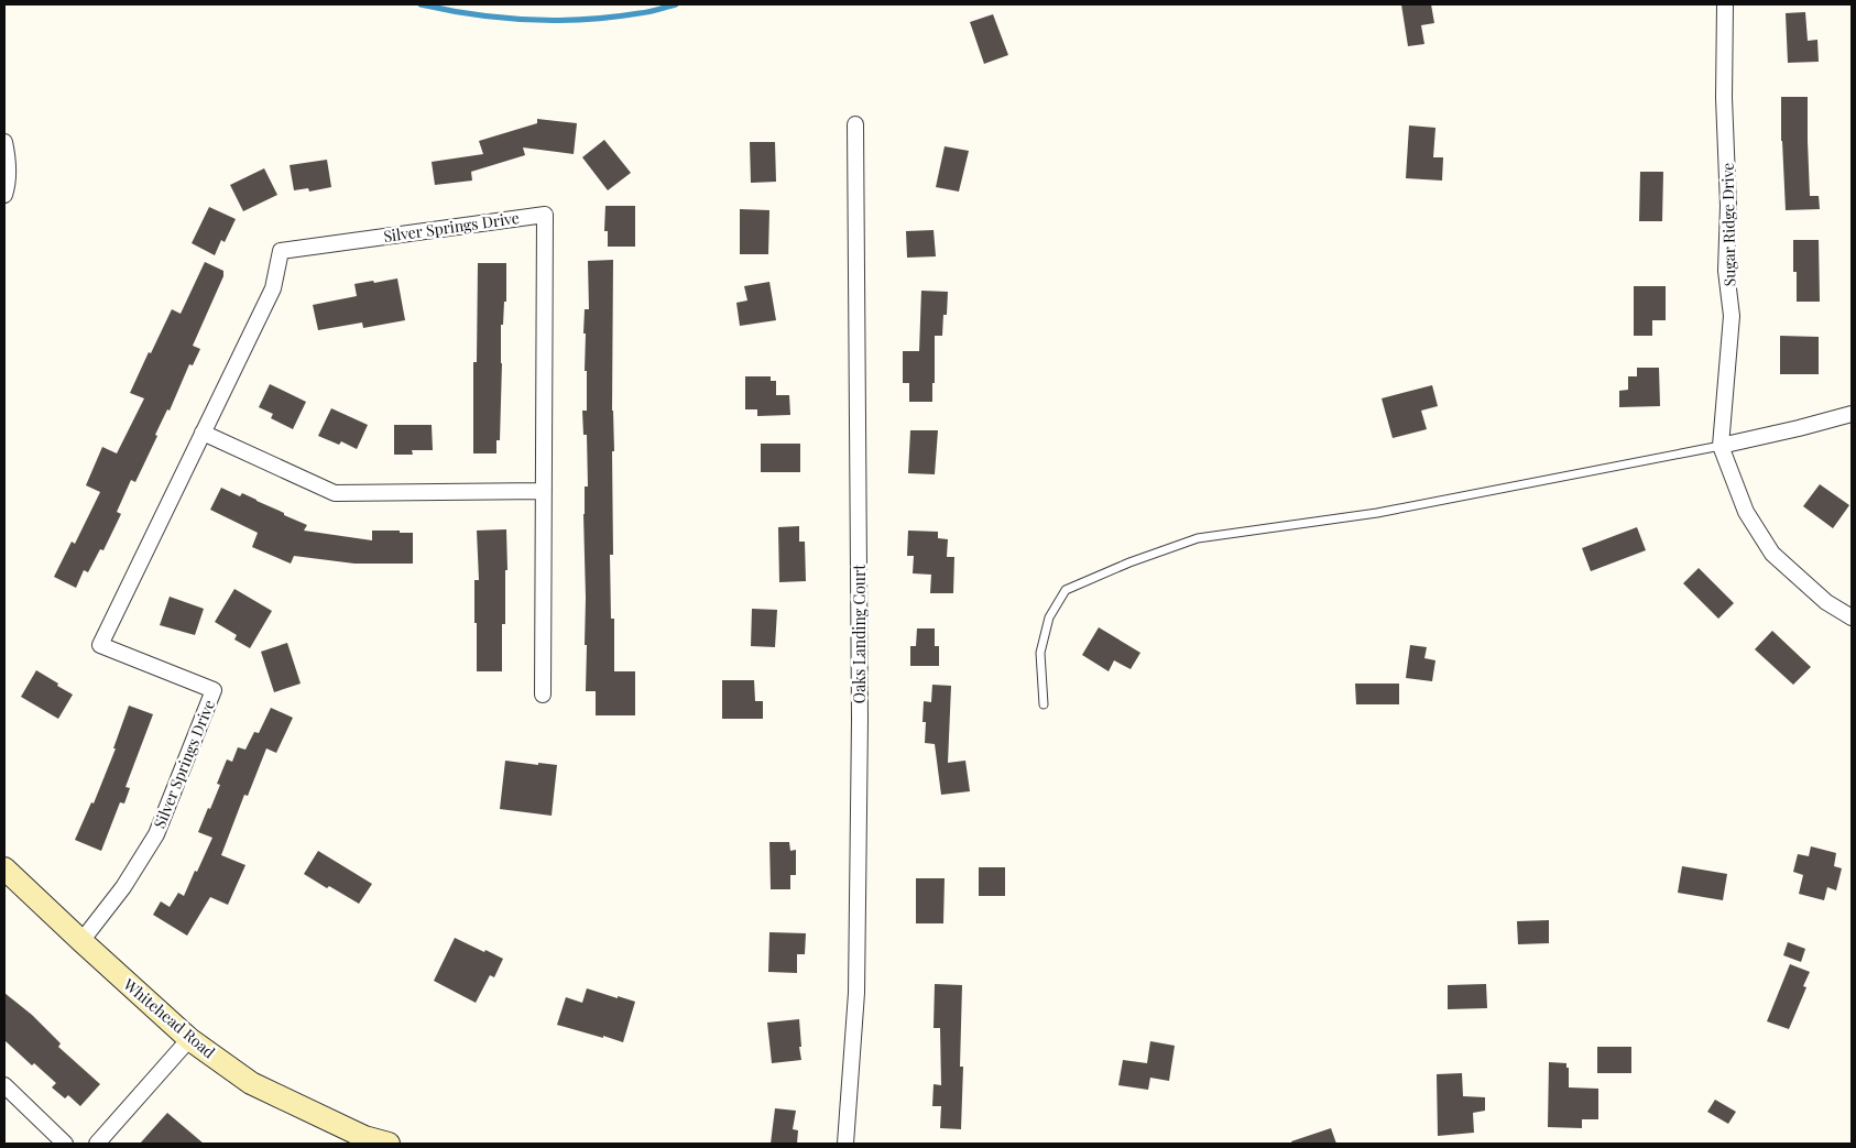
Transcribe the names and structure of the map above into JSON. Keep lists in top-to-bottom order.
{
  "streets": {
    "street": [
      "Sugar Ridge Drive",
      "Silver Springs Drive",
      "Oaks Landing Court",
      "Whitehead Road"
    ]
  },
  "crossings": [
    ["Silver Springs Drive", "Whitehead Road"]
  ]
}
